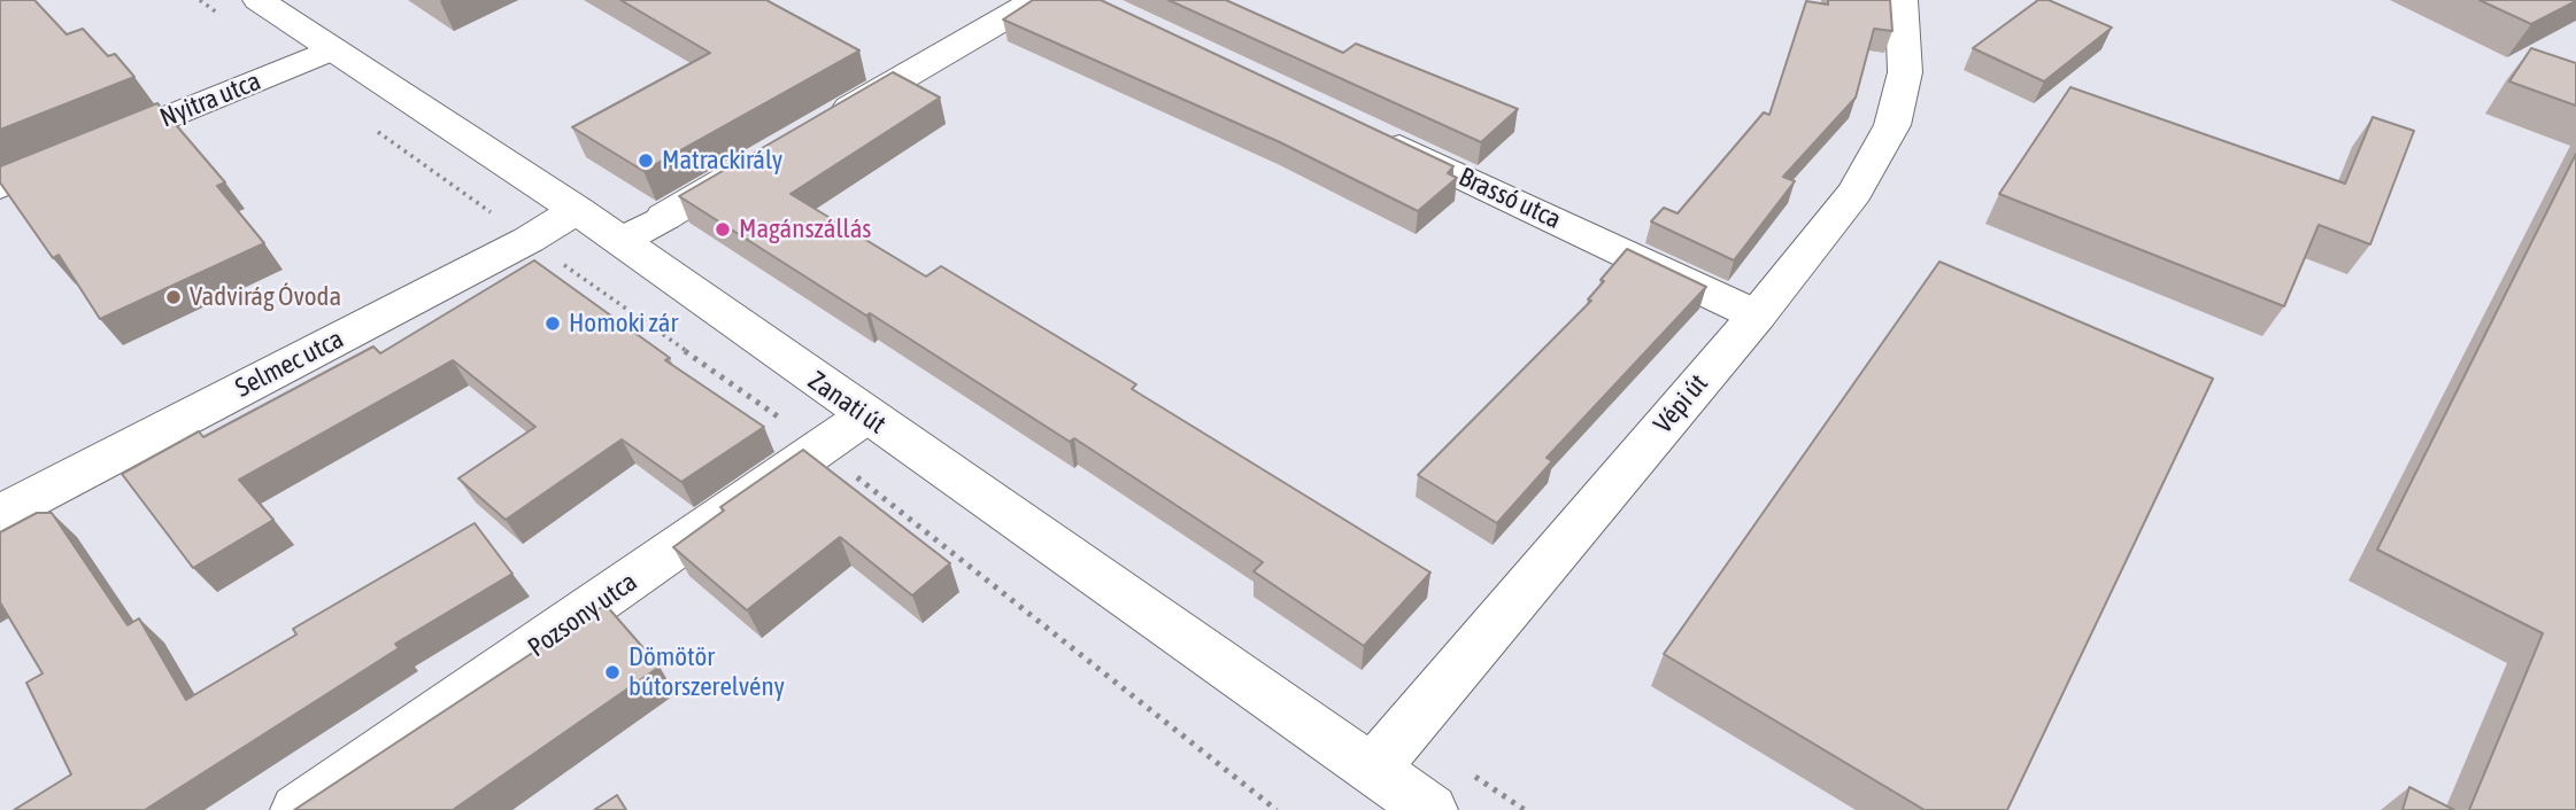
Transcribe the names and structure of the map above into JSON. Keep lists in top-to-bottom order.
{
  "streets": {
    "street": [
      "Nyitra utca",
      "Brassó utca",
      "Selmec utca",
      "Zanati út",
      "Vépi út",
      "Pozsony utca"
    ]
  },
  "crossings": [
    ["Nyitra utca", "Zanati út"],
    ["Brassó utca", "Vépi út"],
    ["Selmec utca", "Zanati út"],
    ["Zanati út", "Vépi út"],
    ["Zanati út", "Pozsony utca"]
  ],
  "places": [
    "Matrackirály",
    "Magánszállás",
    "Vadvirág Óvoda",
    "Homoki zár",
    "Dömötör bútorszerelvény"
  ]
}
